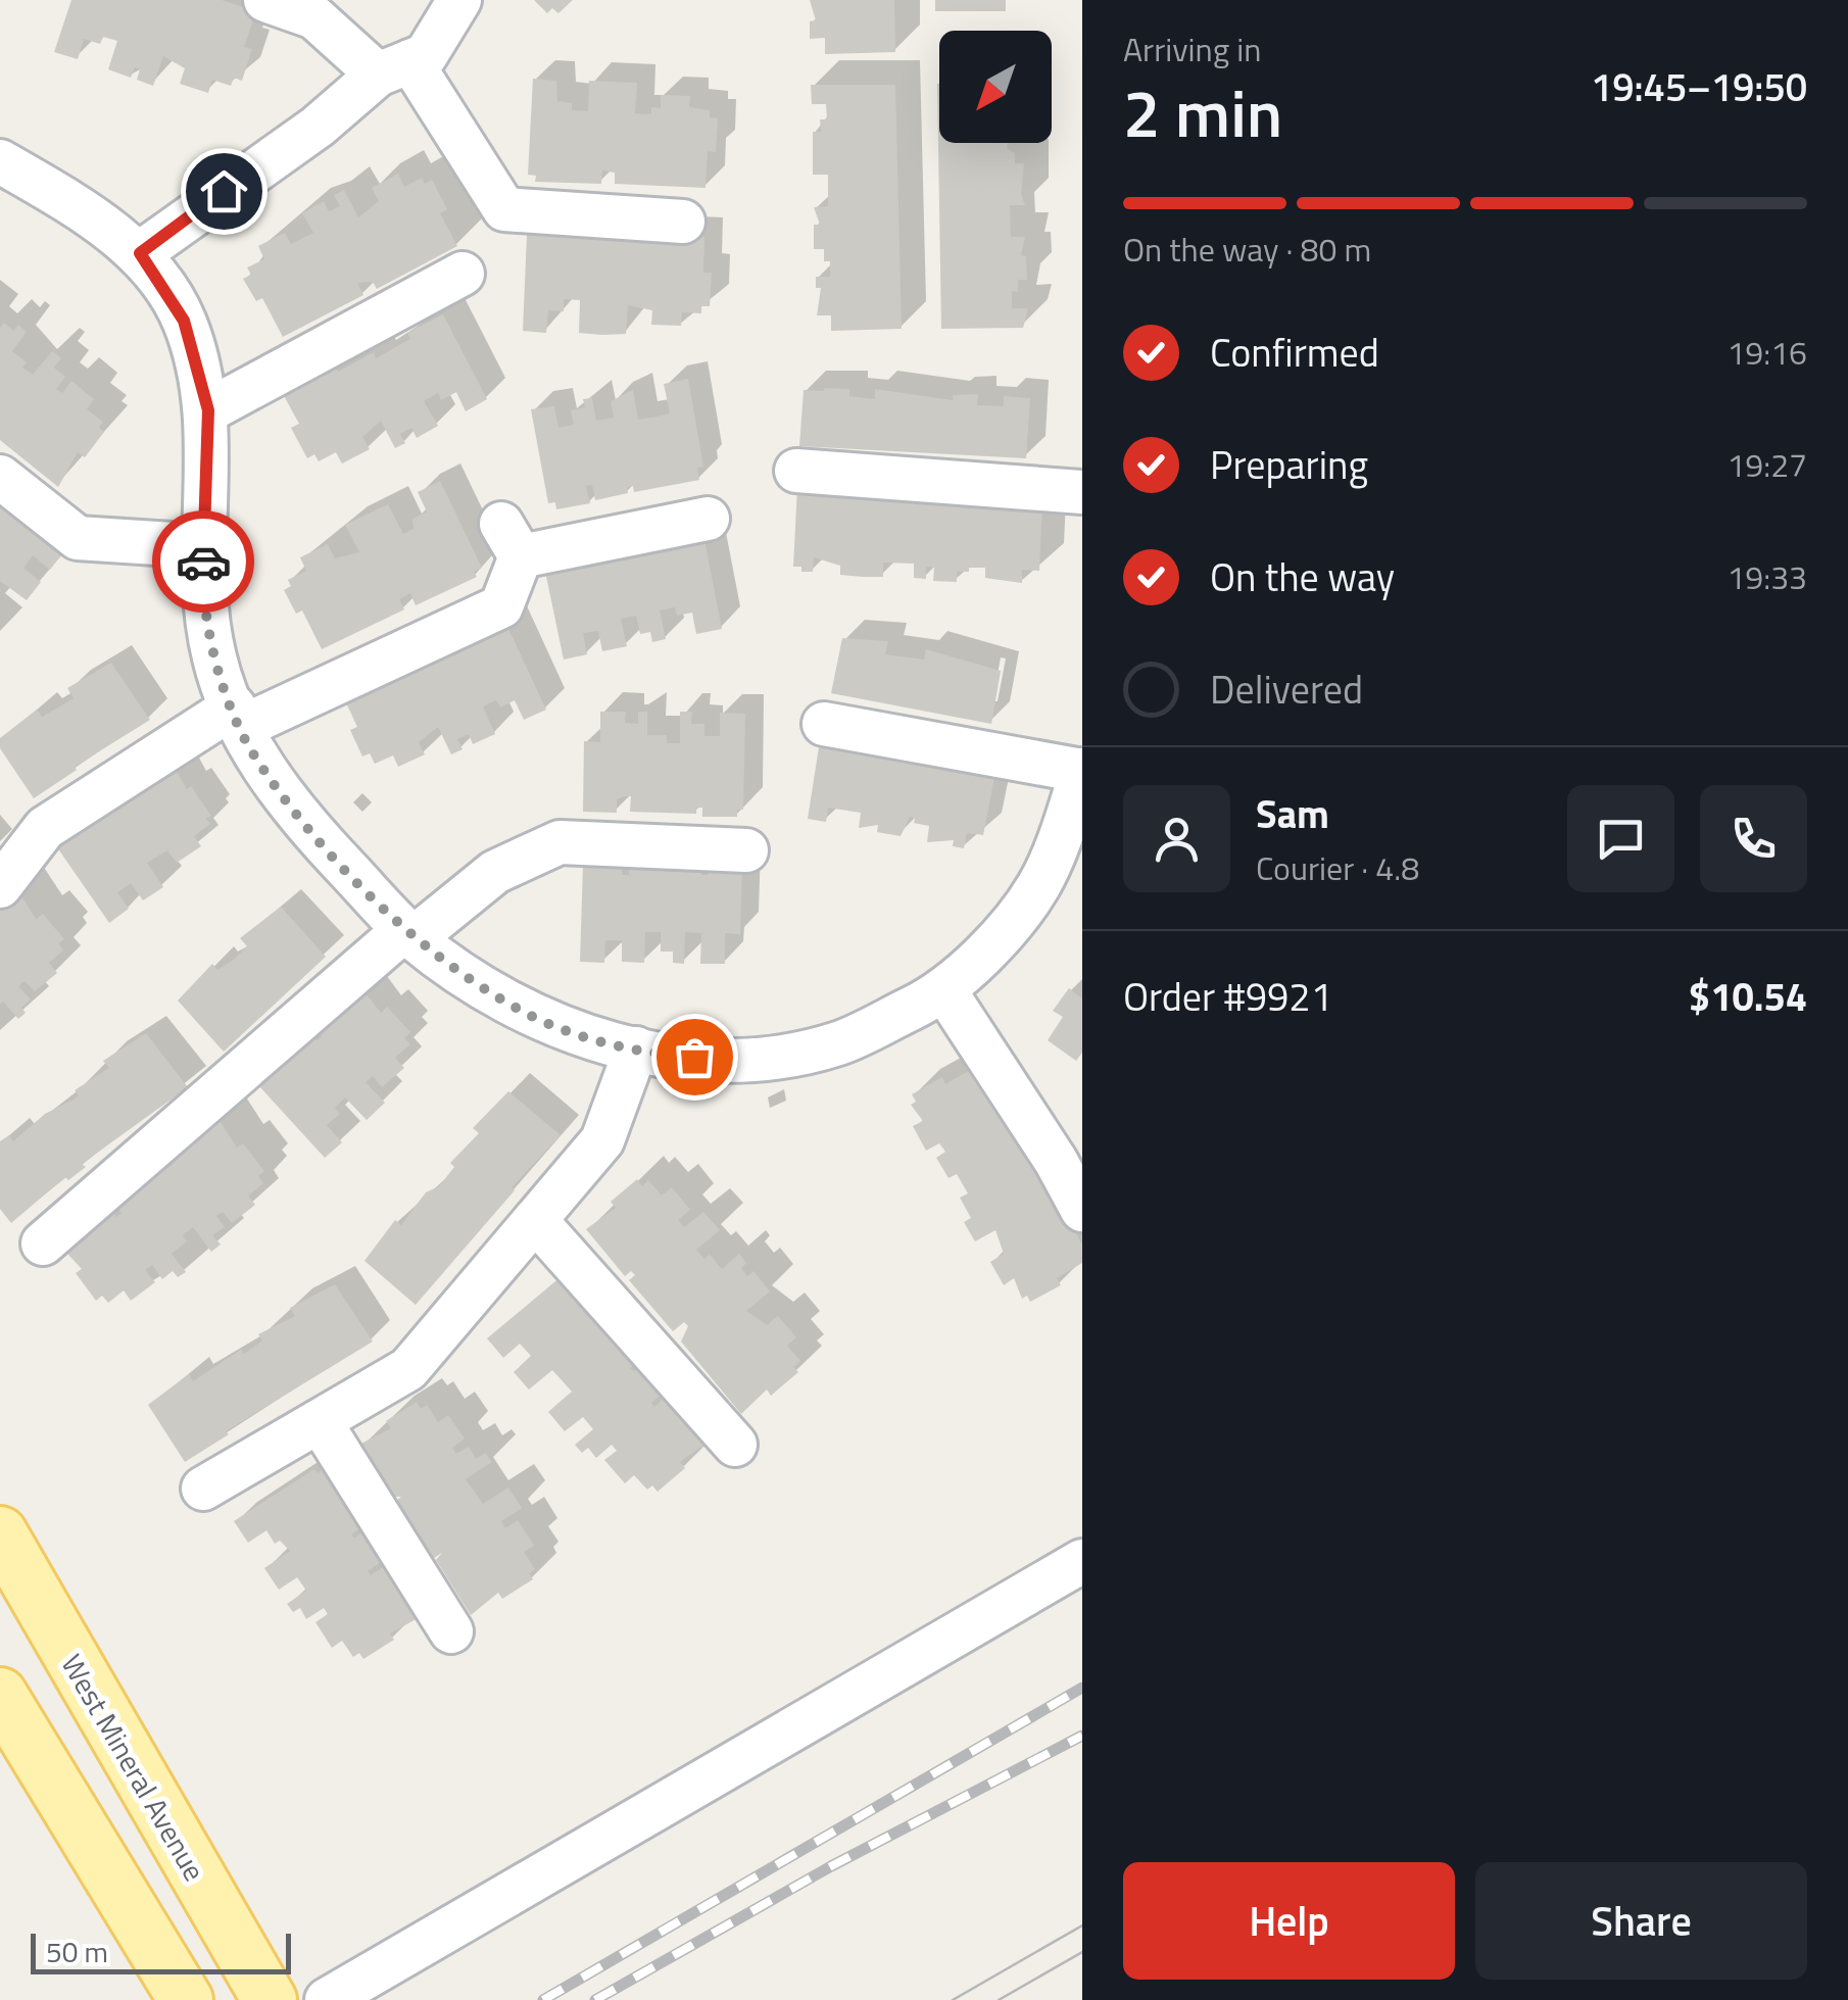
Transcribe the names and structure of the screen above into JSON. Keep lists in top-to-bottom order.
{
  "streets": {
    "main road": ["West Mineral Avenue"]
  },
  "scale_bar": "50 m",
  "north": "bottom left",
  "page": {
    "heading": ["2 min", "Arriving in", "19:45–19:50"],
    "panel": [
      "Sam",
      "Courier · 4.8",
      "Order #9921",
      "$10.54"
    ],
    "bar": "On the way · 80 m",
    "list": [
      ["Confirmed", "19:16"],
      ["Preparing", "19:27"],
      ["On the way", "19:33"],
      "Delivered"
    ],
    "buttons": ["Help", "Share"],
    "scale": "50 m"
  }
}
